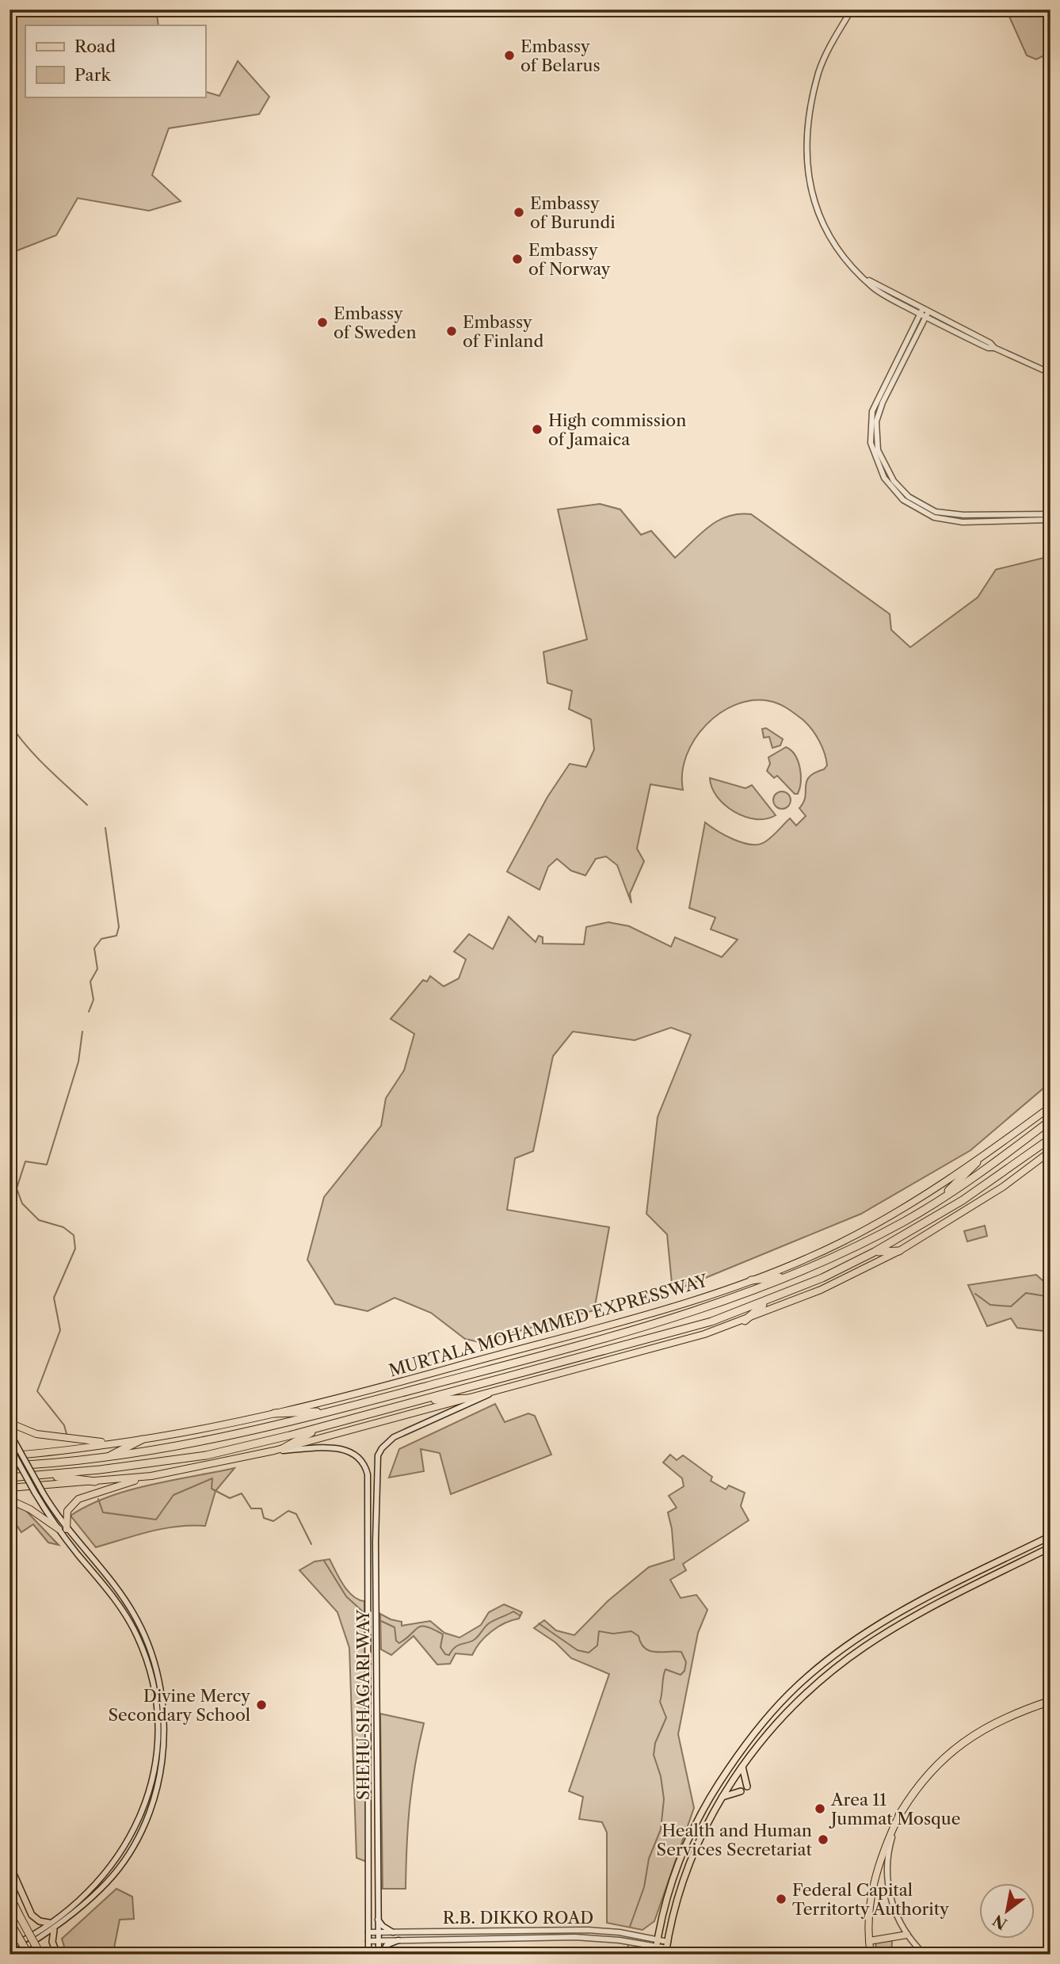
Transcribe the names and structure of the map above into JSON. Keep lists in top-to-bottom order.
{
  "streets": {
    "highway": ["MURTALA MOHAMMED EXPRESSWAY"],
    "main road": ["SHEHU SHAGARI WAY", "R.B. DIKKO ROAD"]
  },
  "crossings": [
    ["SHEHU SHAGARI WAY", "R.B. DIKKO ROAD"]
  ],
  "places": [
    "Embassy of Belarus",
    "Embassy of Burundi",
    "Embassy of Norway",
    "Embassy of Sweden",
    "Embassy of Finland",
    "High commission of Jamaica",
    "Divine Mercy Secondary School",
    "Area 11 Jummat Mosque",
    "Health and Human Services Secretariat",
    "Federal Capital Territorty Authority"
  ],
  "legend": ["Road", "Park"],
  "north": "bottom left"
}
